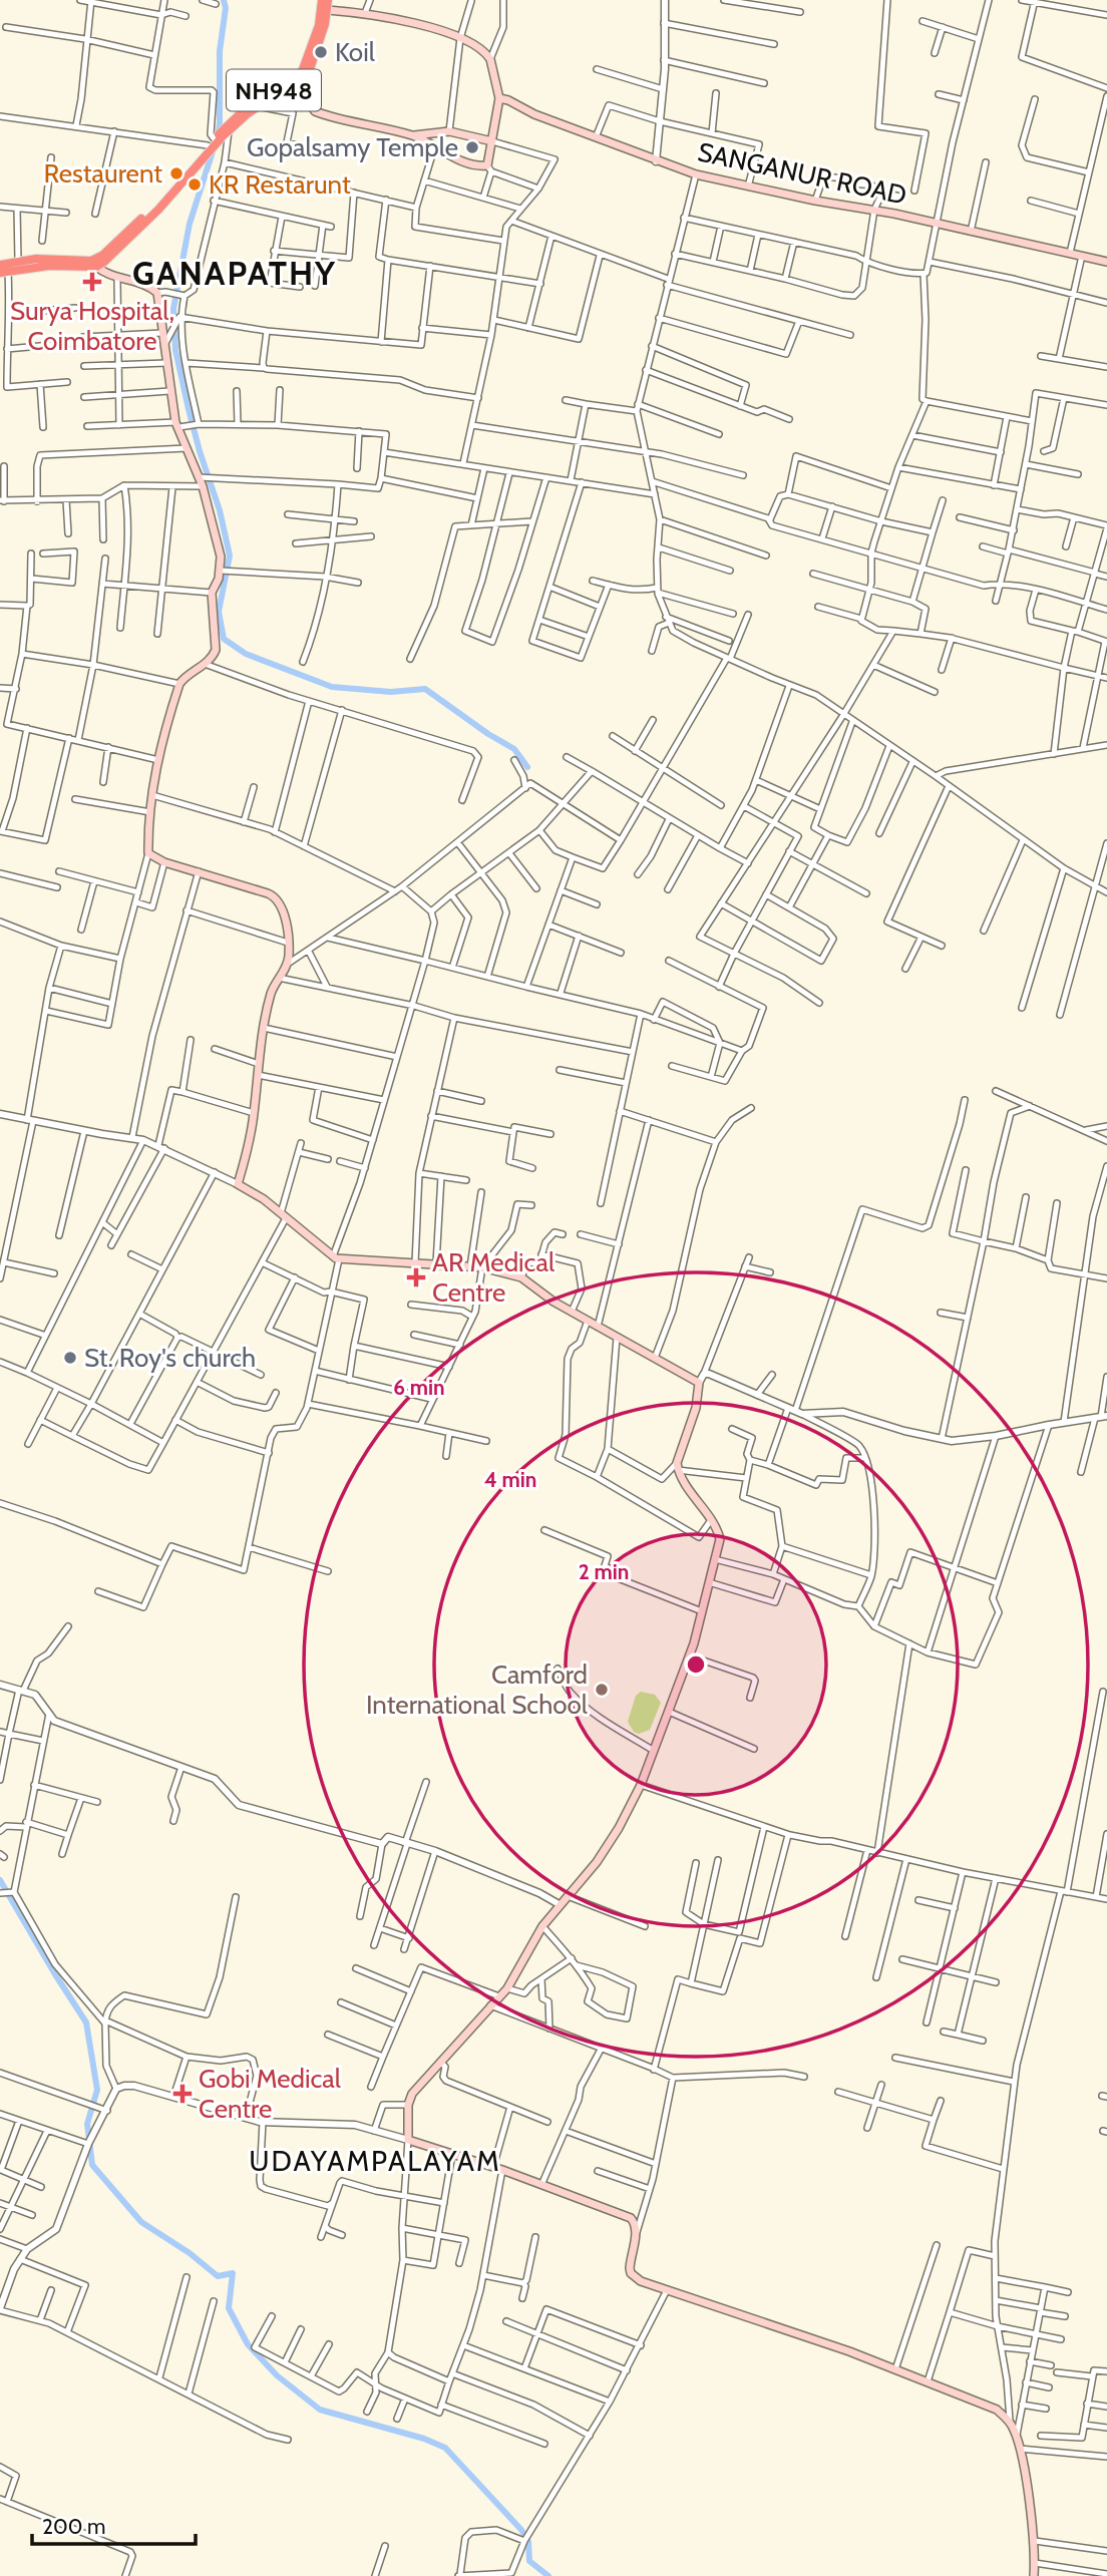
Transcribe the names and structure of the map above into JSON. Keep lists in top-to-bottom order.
{
  "streets": {
    "highway": ["NH948"],
    "main road": ["SANGANUR ROAD"]
  },
  "districts": ["GANAPATHY", "UDAYAMPALAYAM"],
  "places": {
    "other": [
      "Koil",
      "Gopalsamy Temple",
      "Restaurent",
      "KR Restarunt",
      "St. Roy's church",
      "Camford International School"
    ],
    "health": ["Surya Hospital, Coimbatore", "AR Medical Centre", "Gobi Medical Centre"]
  },
  "scale_bar": "200 m",
  "rings": ["6 min", "4 min", "2 min"]
}
